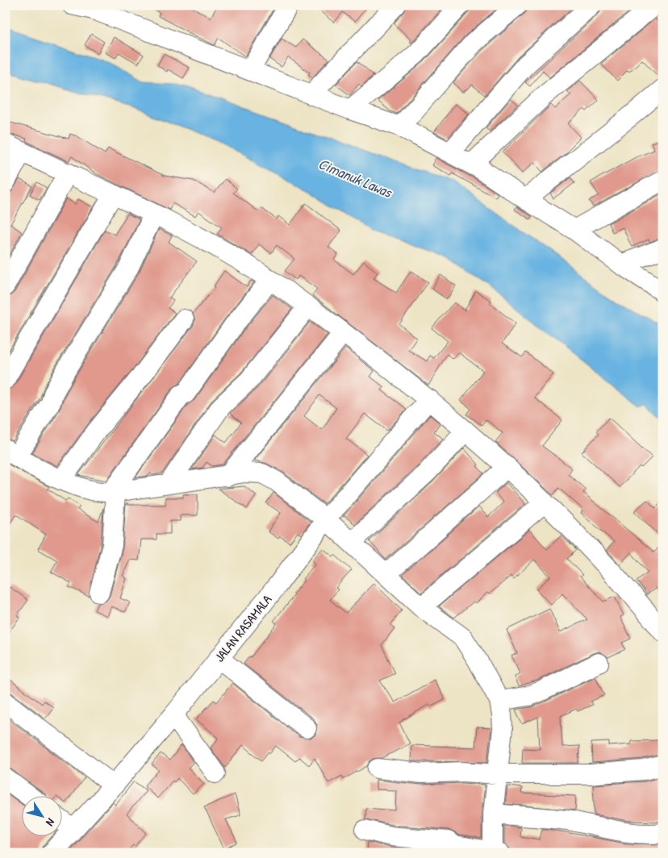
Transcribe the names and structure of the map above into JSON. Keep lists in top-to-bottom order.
{
  "streets": {
    "street": ["JALAN RASAMALA"]
  },
  "water": ["Cimanuk Lawas"],
  "north": "bottom right"
}
